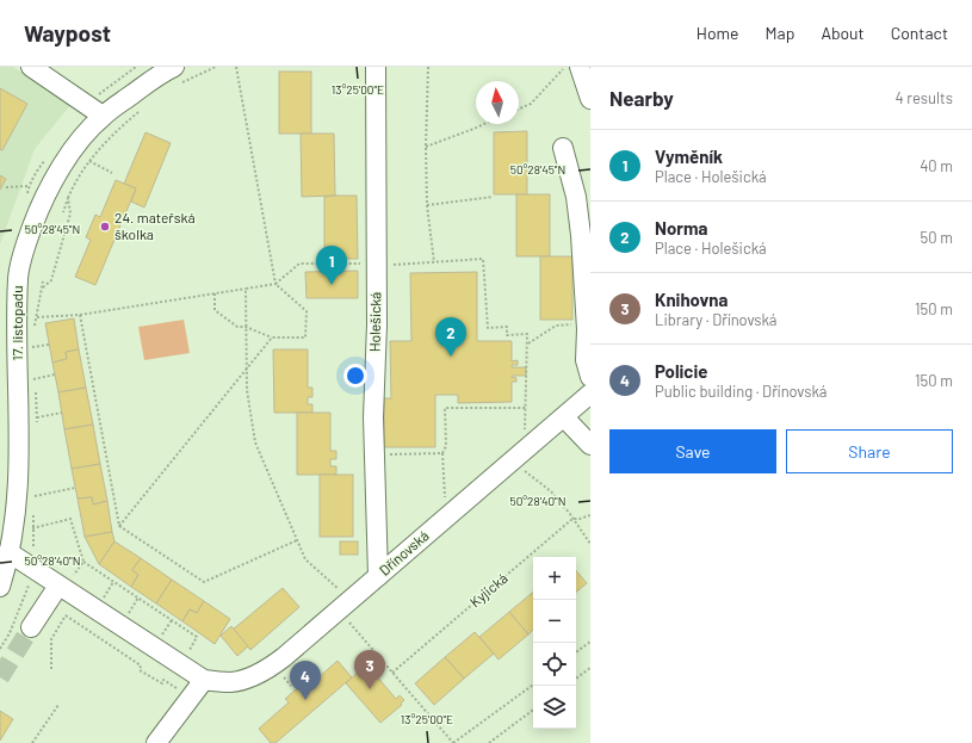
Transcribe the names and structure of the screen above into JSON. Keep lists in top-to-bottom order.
{
  "streets": {
    "street": ["Holešická", "17. listopadu", "Dřínovská"],
    "path": ["Kyjická"]
  },
  "crossings": [
    ["Holešická", "Dřínovská"],
    ["17. listopadu", "Dřínovská"]
  ],
  "places": ["24. mateřská školka"],
  "north": "top",
  "page": {
    "header": "Waypost",
    "nav": [
      "Home",
      "Map",
      "About",
      "Contact"
    ],
    "heading": ["Nearby", "4 results"],
    "list": [
      {
        "mark": "1",
        "name": "Vyměník",
        "note": "Place · Holešická",
        "value": "40 m"
      },
      {
        "mark": "2",
        "name": "Norma",
        "note": "Place · Holešická",
        "value": "50 m"
      },
      {
        "mark": "3",
        "name": "Knihovna",
        "note": "Library · Dřínovská",
        "value": "150 m"
      },
      {
        "mark": "4",
        "name": "Policie",
        "note": "Public building · Dřínovská",
        "value": "150 m"
      }
    ],
    "pins": [
      "1",
      "2",
      "3",
      "4"
    ],
    "buttons": ["Save", "Share"],
    "map_buttons": ["+", "−"]
  },
  "coordinates": ["13°25'00\"E", "50°28'45\"N", "50°28'40\"N"]
}
